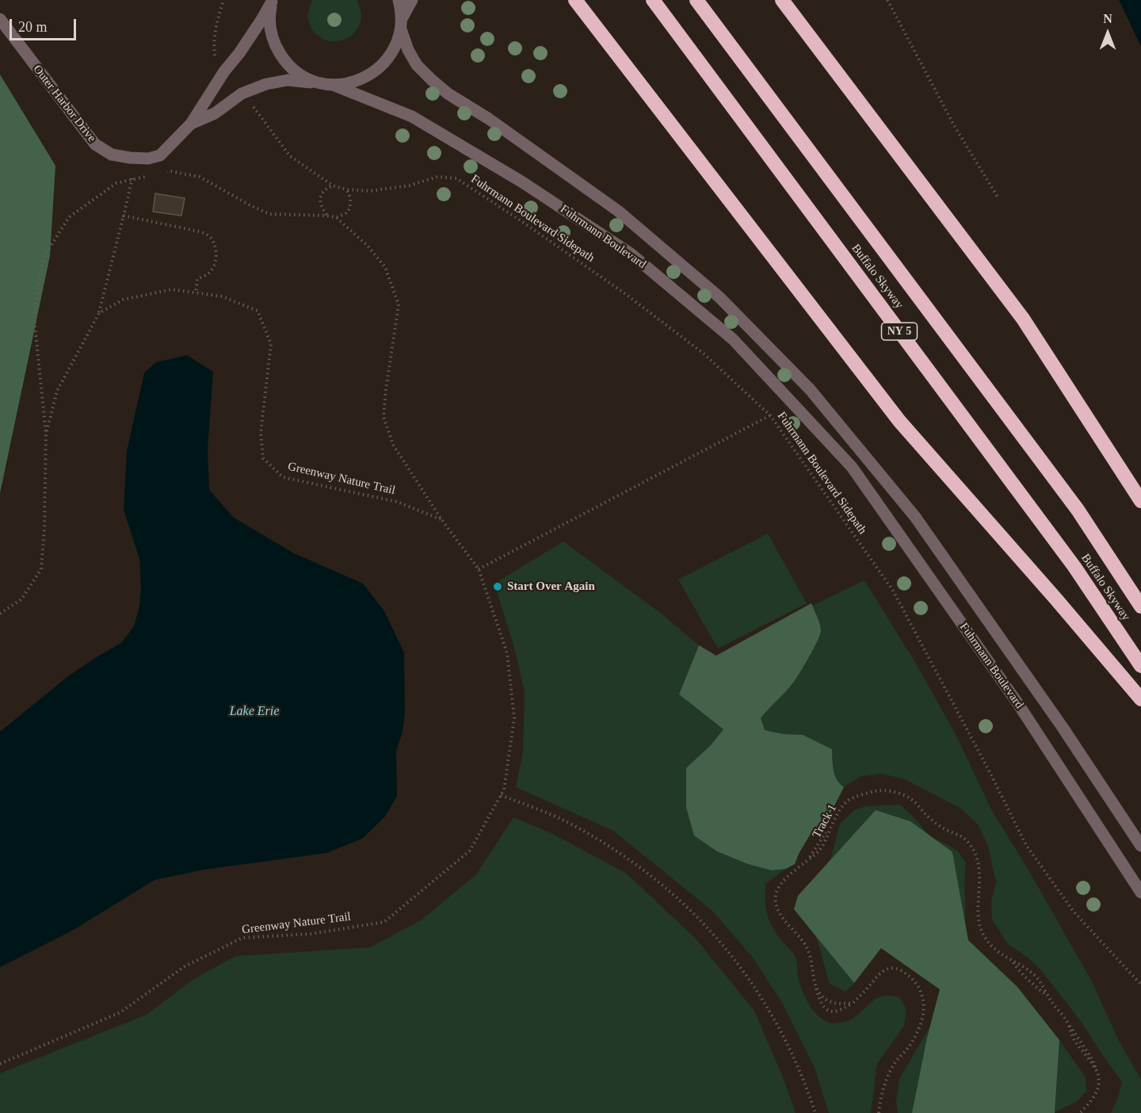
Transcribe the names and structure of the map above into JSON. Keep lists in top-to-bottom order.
{
  "streets": {
    "highway": ["Buffalo Skyway", "NY 5"],
    "street": ["Outer Harbor Drive", "Fuhrmann Boulevard"],
    "path": ["Fuhrmann Boulevard Sidepath", "Greenway Nature Trail", "Track 1"]
  },
  "crossings": [
    ["Outer Harbor Drive", "Fuhrmann Boulevard"],
    ["Fuhrmann Boulevard Sidepath", "Greenway Nature Trail"]
  ],
  "water": ["Lake Erie"],
  "places": ["Start Over Again"],
  "scale_bar": "20 m",
  "north": "top"
}
